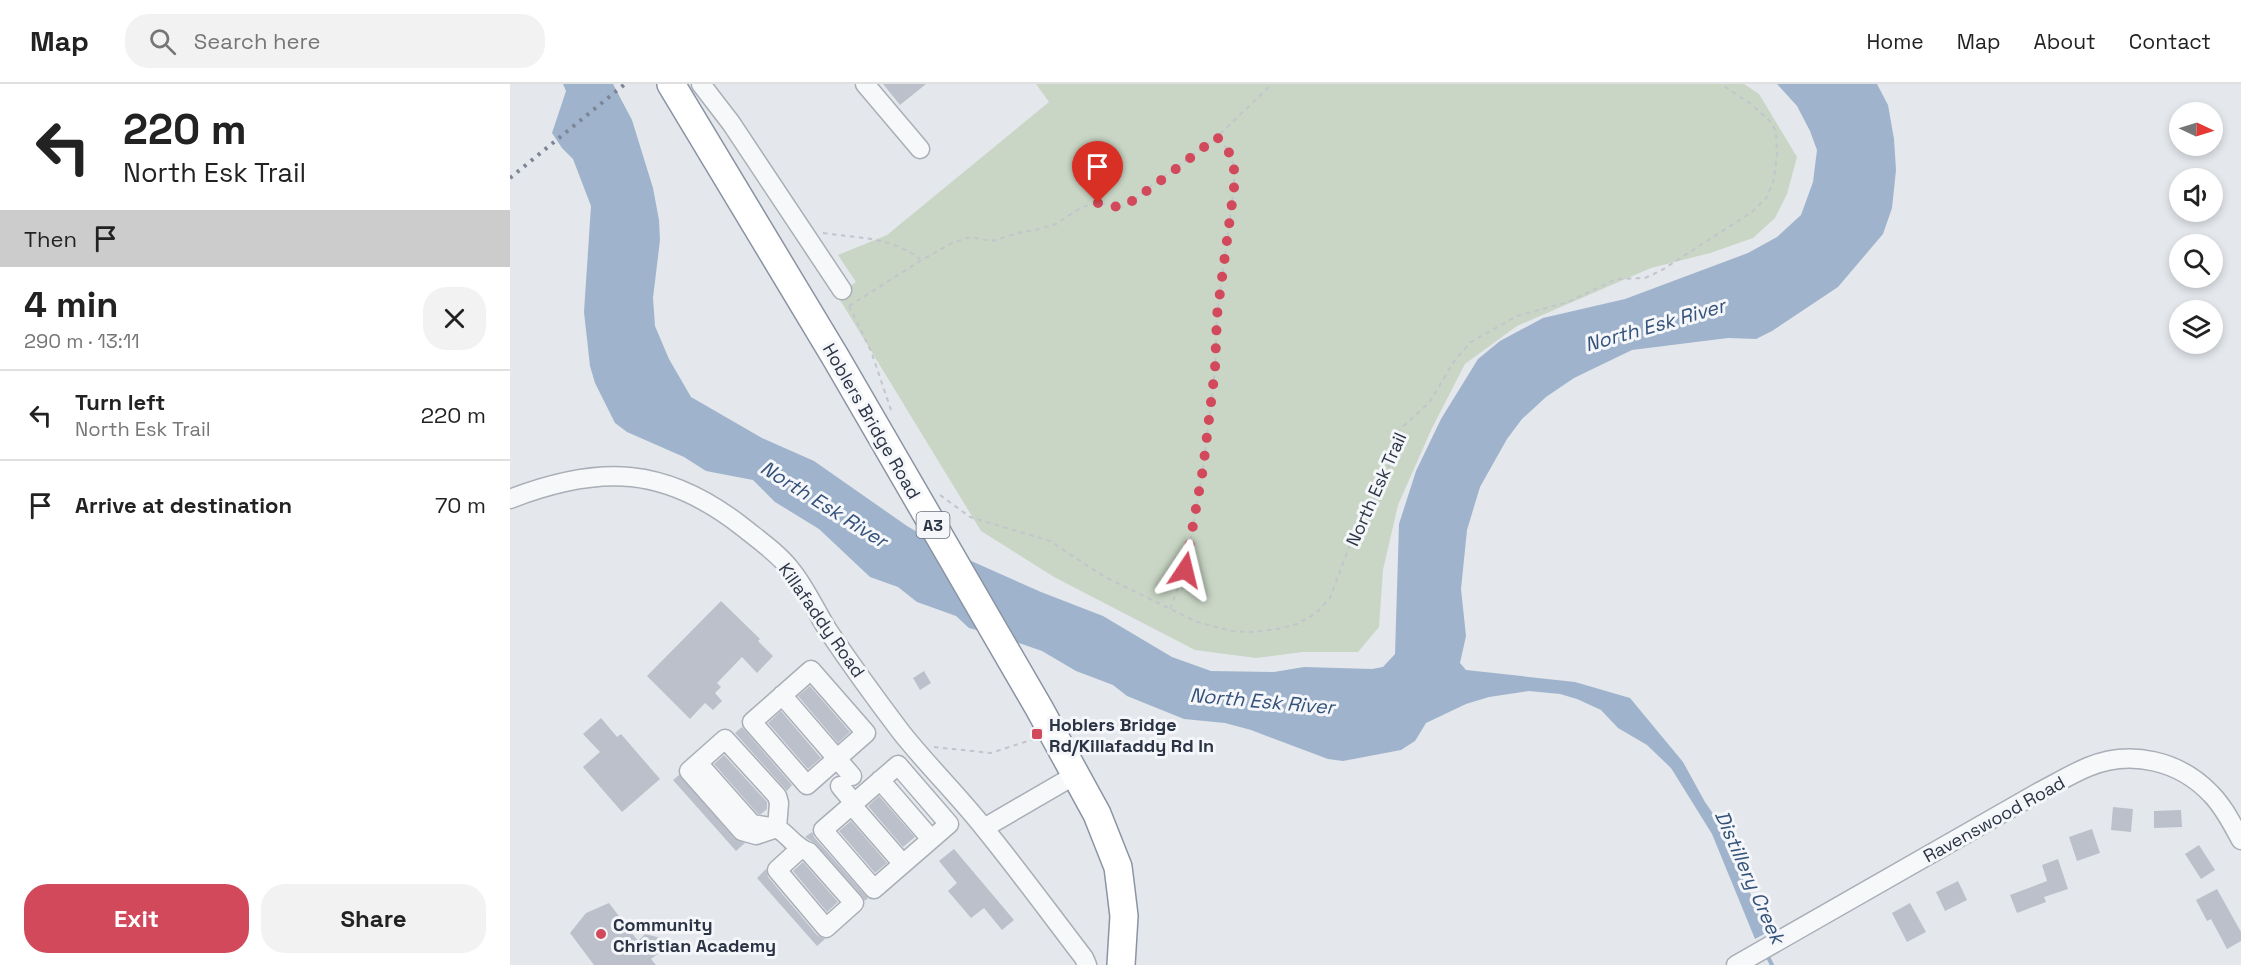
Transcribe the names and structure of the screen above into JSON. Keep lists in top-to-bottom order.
{
  "streets": {
    "highway": ["Hoblers Bridge Road", "A3"],
    "street": ["Killafaddy Road", "Ravenswood Road"],
    "path": ["North Esk Trail"]
  },
  "water": ["North Esk River", "Distillery Creek"],
  "places": {
    "transit": ["Hoblers Bridge Rd/Killafaddy Rd In"],
    "other": ["Community Christian Academy"]
  },
  "north": "right",
  "page": {
    "header": "Map",
    "search": "Search here",
    "nav": [
      "Home",
      "Map",
      "About",
      "Contact"
    ],
    "turn": ["220 m", "North Esk Trail"],
    "then": "Then",
    "heading": ["4 min", "290 m · 13:11"],
    "list": [
      {
        "name": "Turn left",
        "note": "North Esk Trail",
        "value": "220 m"
      },
      {
        "name": "Arrive at destination",
        "value": "70 m"
      }
    ],
    "buttons": ["Exit", "Share"]
  }
}
